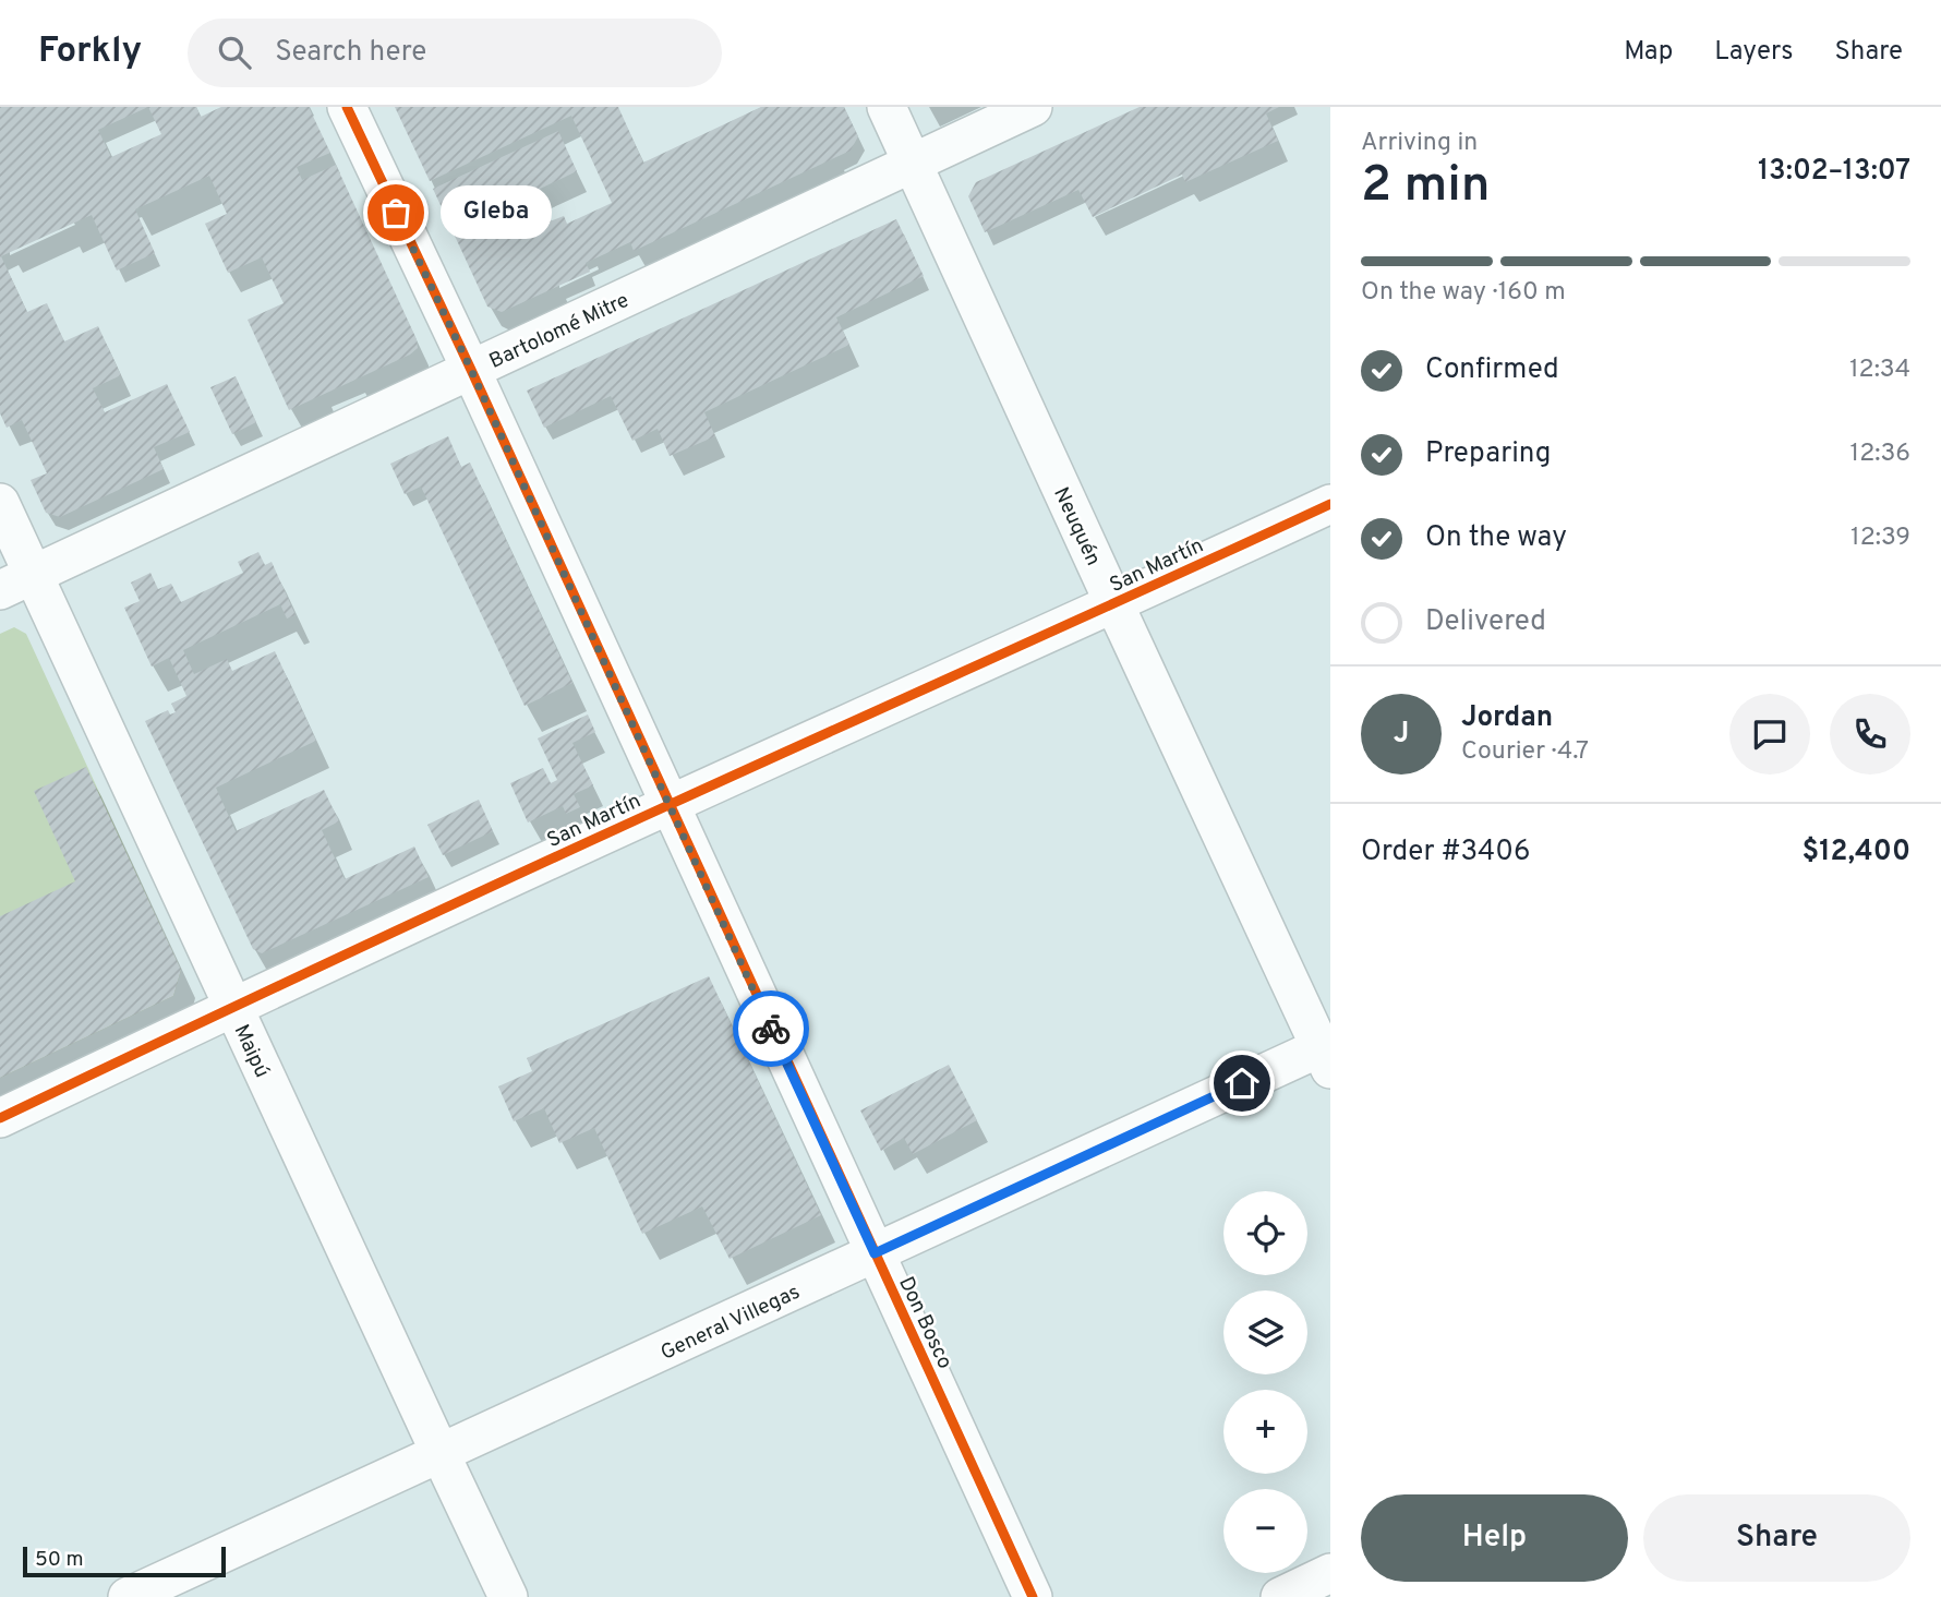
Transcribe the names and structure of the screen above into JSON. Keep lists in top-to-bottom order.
{
  "streets": {
    "street": [
      "Bartolomé Mitre",
      "Neuquén",
      "San Martín",
      "Maipú",
      "General Villegas",
      "Don Bosco"
    ]
  },
  "crossings": [
    ["Bartolomé Mitre", "Neuquén"],
    ["Bartolomé Mitre", "Maipú"],
    ["Bartolomé Mitre", "Don Bosco"],
    ["Neuquén", "San Martín"],
    ["Neuquén", "General Villegas"],
    ["San Martín", "Maipú"],
    ["San Martín", "Don Bosco"],
    ["Maipú", "General Villegas"],
    ["General Villegas", "Don Bosco"]
  ],
  "places": ["Gleba"],
  "scale_bar": "50 m",
  "page": {
    "header": "Forkly",
    "search": "Search here",
    "nav": ["Map", "Layers", "Share"],
    "heading": ["2 min", "Arriving in", "13:02–13:07"],
    "panel": [
      "Jordan",
      "Courier · 4.7",
      "Order #3406",
      "$12,400"
    ],
    "bubble": "Gleba",
    "bar": "On the way · 160 m",
    "list": [
      ["Confirmed", "12:34"],
      ["Preparing", "12:36"],
      ["On the way", "12:39"],
      "Delivered"
    ],
    "round": "J",
    "map_buttons": ["+", "−"],
    "buttons": ["Help", "Share"],
    "scale": "50 m"
  }
}
